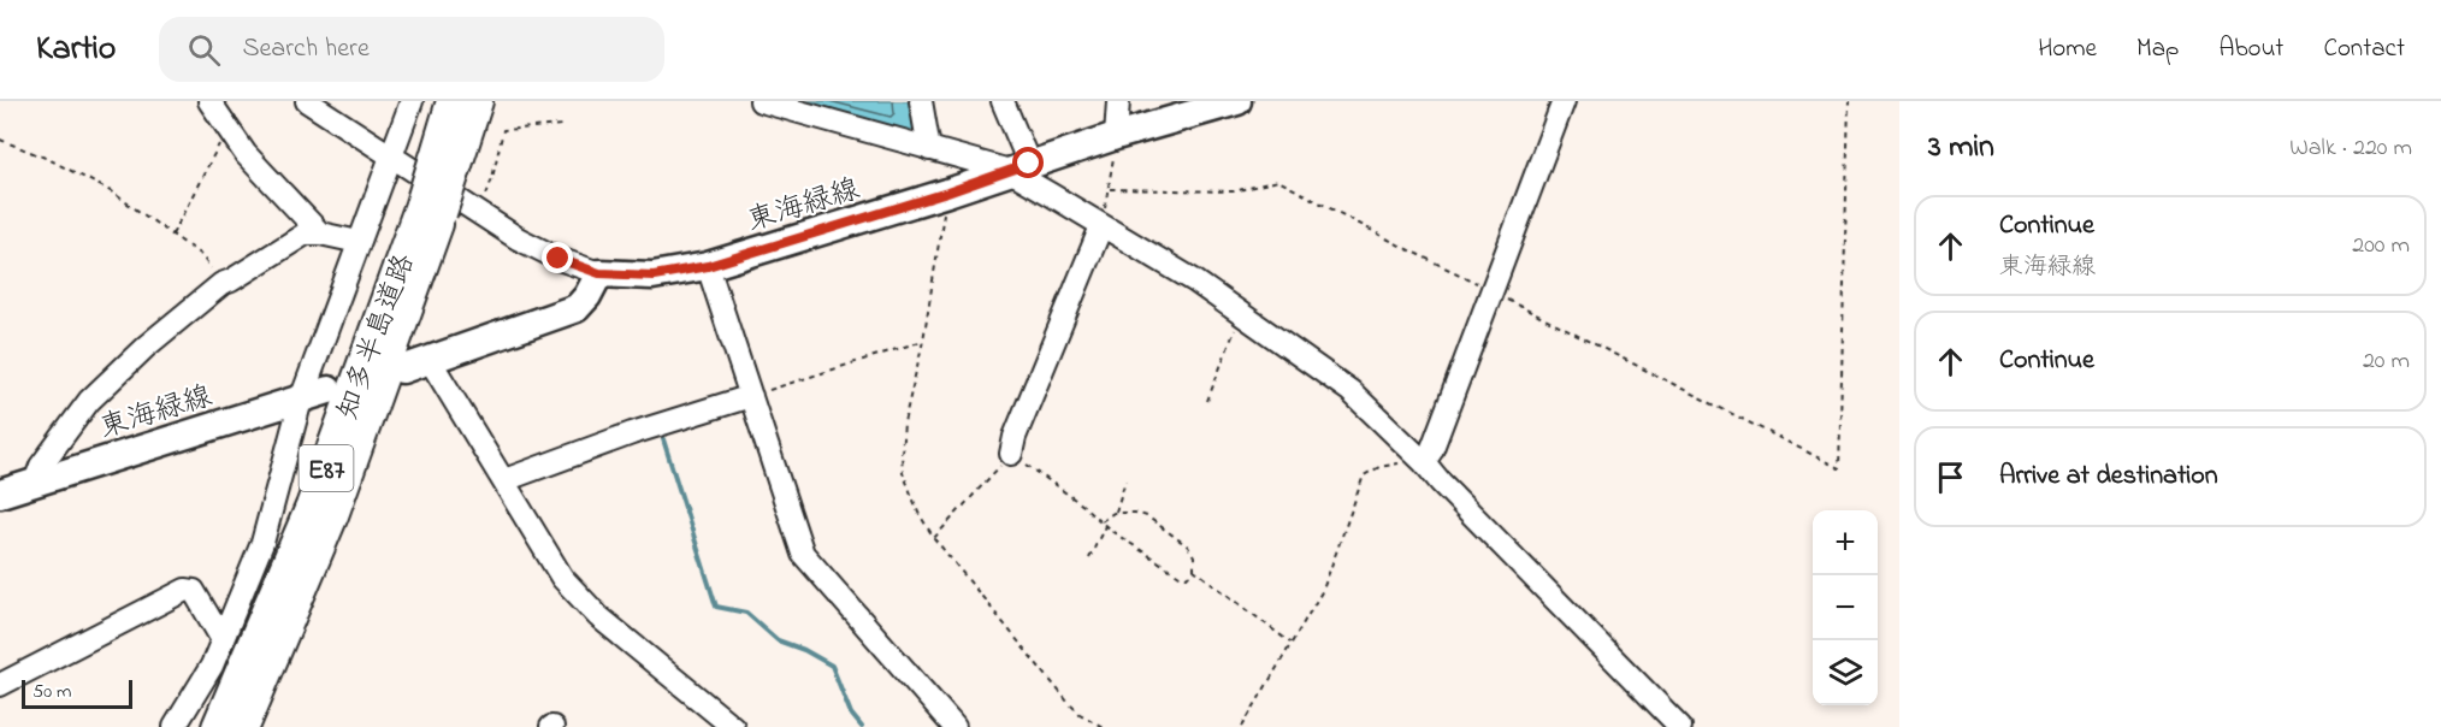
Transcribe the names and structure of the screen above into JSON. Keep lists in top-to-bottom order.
{
  "streets": {
    "highway": ["知多半島道路", "E87"],
    "main road": ["東海緑線"]
  },
  "scale_bar": "50 m",
  "page": {
    "header": "Kartio",
    "search": "Search here",
    "nav": [
      "Home",
      "Map",
      "About",
      "Contact"
    ],
    "heading": ["3 min", "Walk · 220 m"],
    "list": [
      ["Continue", "東海緑線", "200 m"],
      ["Continue", "20 m"],
      "Arrive at destination"
    ],
    "map_buttons": ["+", "−"],
    "scale": "50 m"
  }
}
